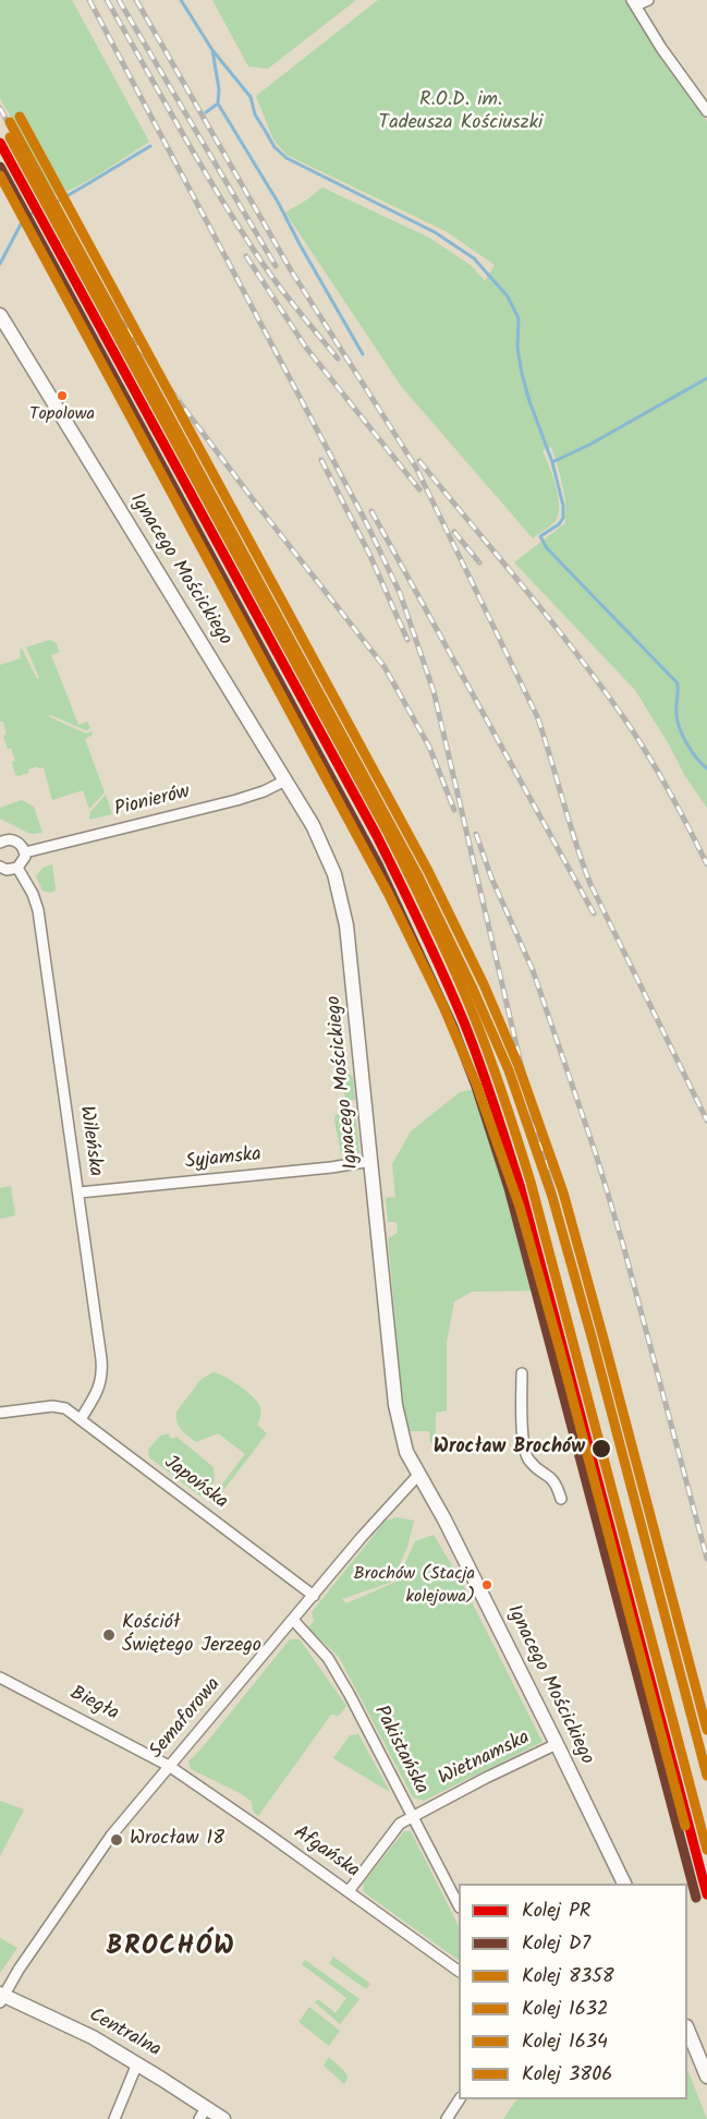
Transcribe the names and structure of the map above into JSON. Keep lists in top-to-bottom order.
{
  "streets": {
    "street": [
      "Ignacego Mościckiego",
      "Pionierów",
      "Wileńska",
      "Syjamska",
      "Japońska",
      "Biegła",
      "Semaforowa",
      "Pakistańska",
      "Wietnamska",
      "Afgańska",
      "Centralna"
    ]
  },
  "crossings": [
    ["Ignacego Mościckiego", "Pionierów"],
    ["Ignacego Mościckiego", "Syjamska"],
    ["Ignacego Mościckiego", "Semaforowa"],
    ["Ignacego Mościckiego", "Wietnamska"],
    ["Wileńska", "Syjamska"],
    ["Wileńska", "Japońska"],
    ["Japońska", "Semaforowa"],
    ["Biegła", "Semaforowa"],
    ["Biegła", "Afgańska"],
    ["Semaforowa", "Pakistańska"],
    ["Semaforowa", "Afgańska"],
    ["Semaforowa", "Centralna"],
    ["Pakistańska", "Wietnamska"],
    ["Wietnamska", "Afgańska"]
  ],
  "districts": ["BROCHÓW"],
  "parks": ["R.O.D. im. Tadeusza Kościuszki"],
  "places": [
    "Topolowa",
    "Wrocław Brochów",
    "Brochów (Stacja kolejowa)",
    "Kościół Świętego Jerzego",
    "Wrocław 18"
  ],
  "lines": [
    "rail line 3806",
    "rail line 1632",
    "rail line 8358",
    "rail line PR",
    "rail line D7",
    "rail line 1634"
  ],
  "legend": [
    "Kolej PR",
    "Kolej D7",
    "Kolej 8358",
    "Kolej 1632",
    "Kolej 1634",
    "Kolej 3806"
  ]
}
